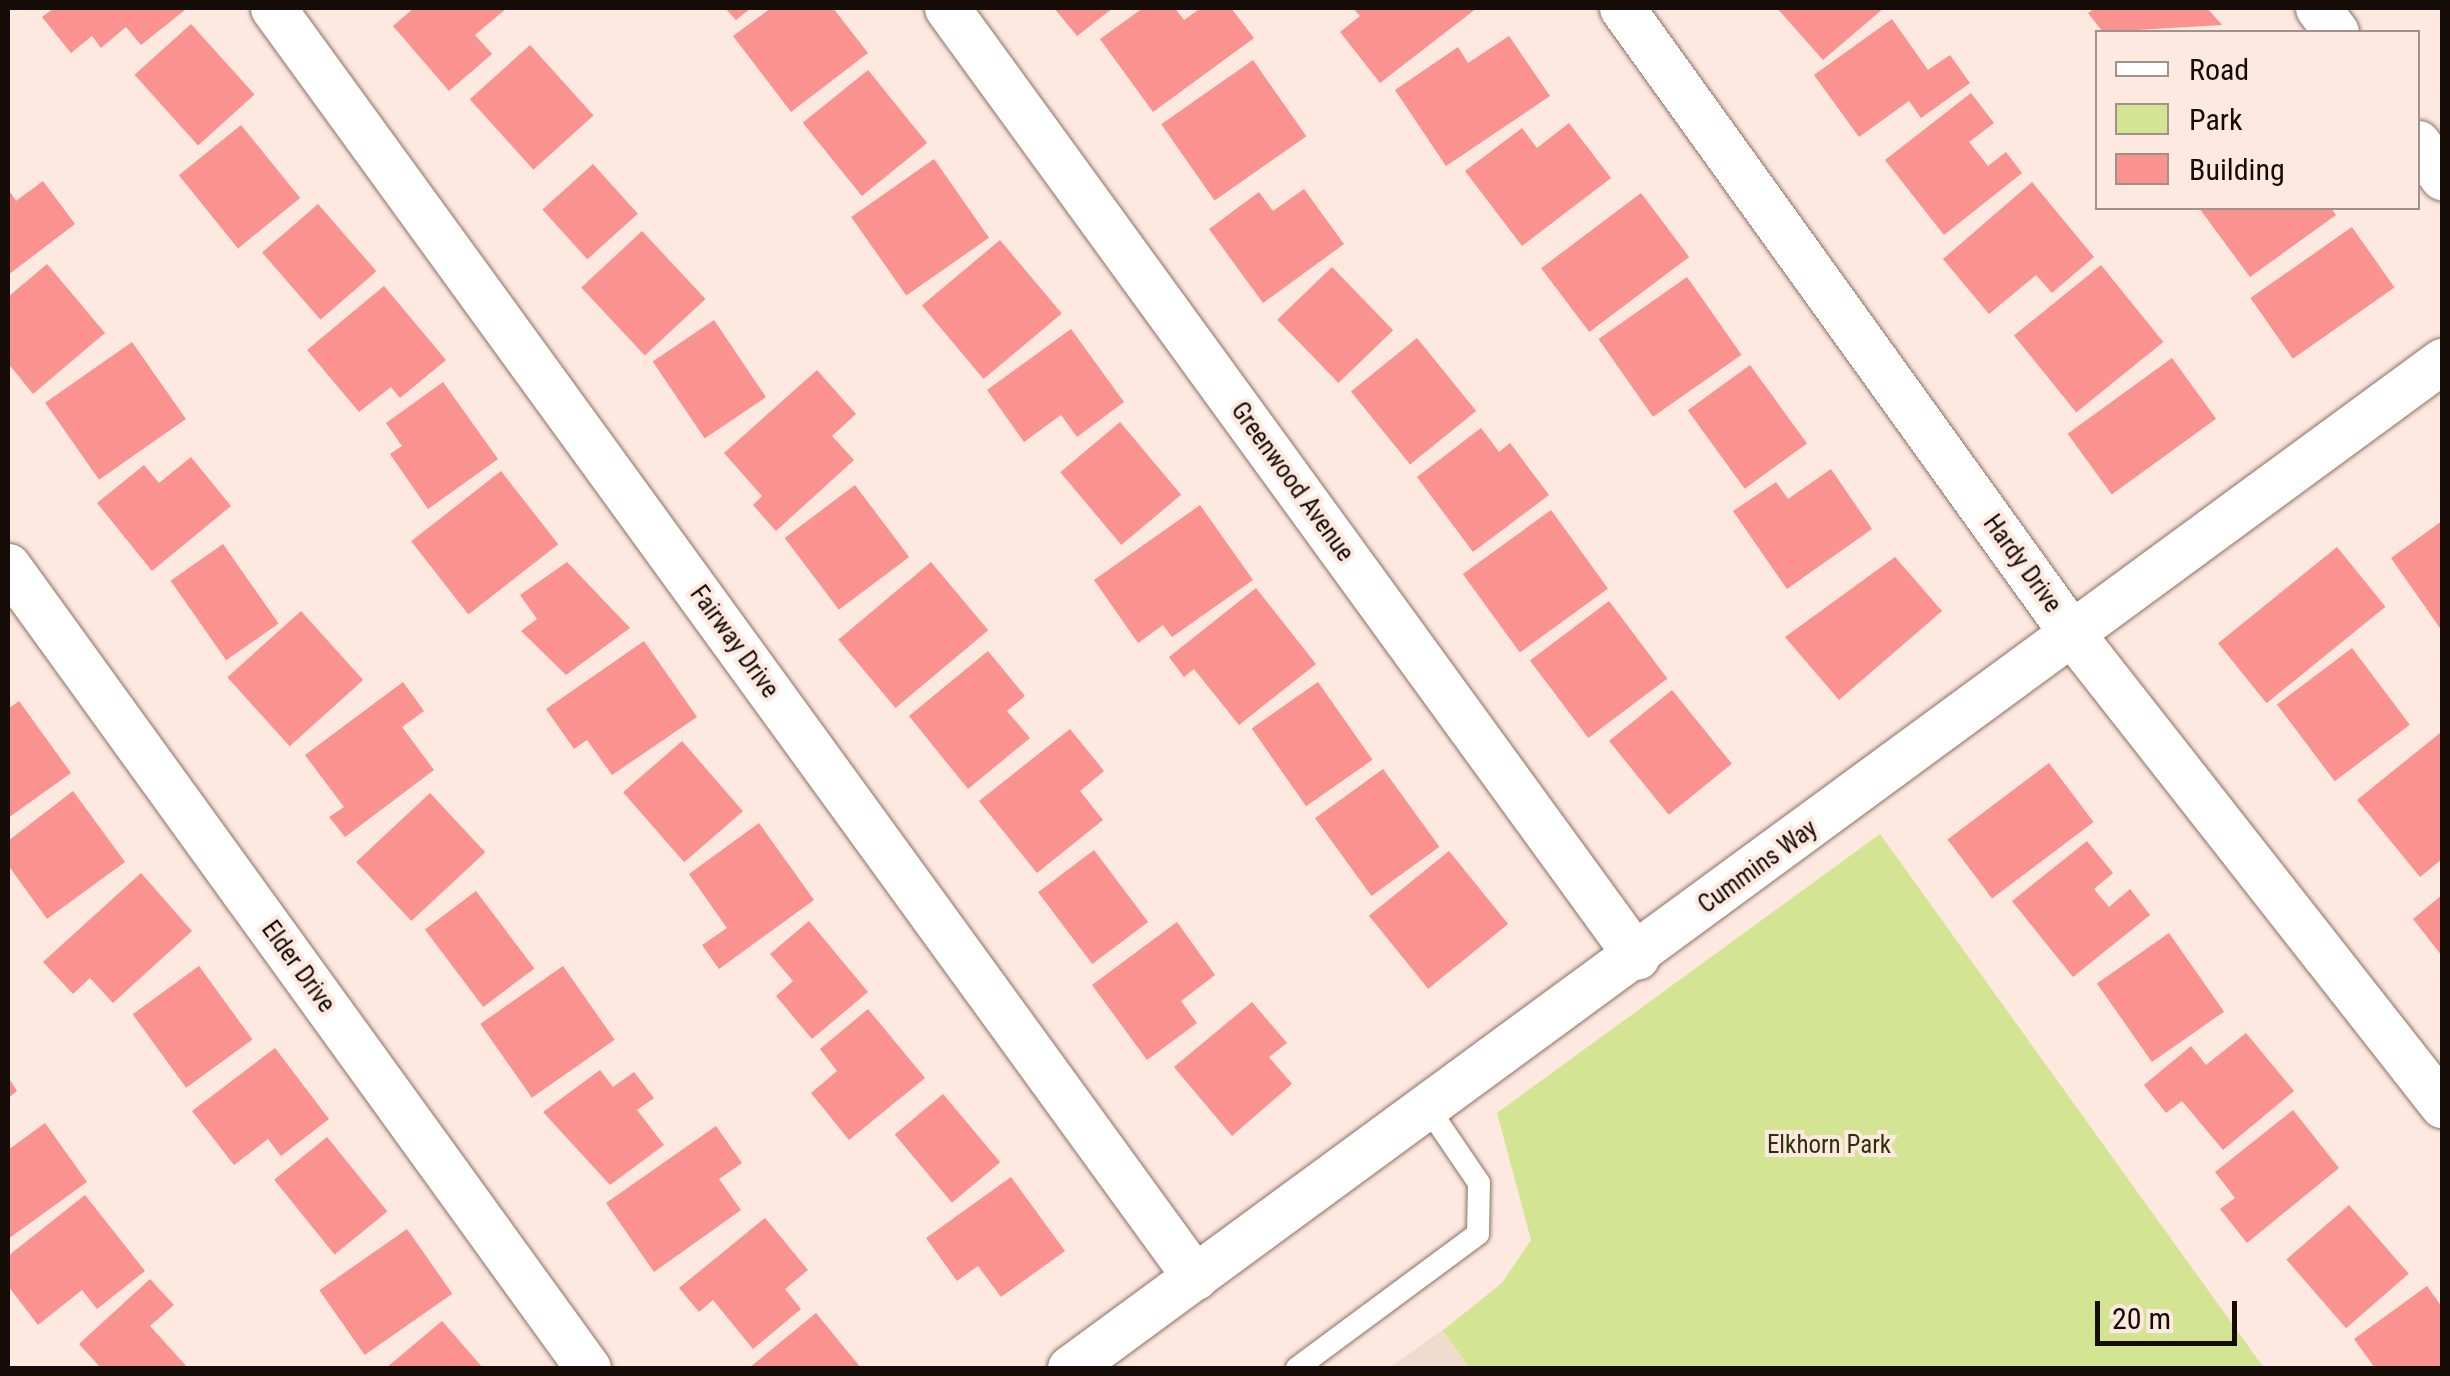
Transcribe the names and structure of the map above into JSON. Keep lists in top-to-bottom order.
{
  "streets": {
    "street": [
      "Greenwood Avenue",
      "Hardy Drive",
      "Fairway Drive",
      "Cummins Way",
      "Elder Drive"
    ]
  },
  "crossings": [
    ["Greenwood Avenue", "Cummins Way"],
    ["Hardy Drive", "Cummins Way"],
    ["Fairway Drive", "Cummins Way"]
  ],
  "parks": ["Elkhorn Park"],
  "legend": ["Road", "Park", "Building"],
  "scale_bar": "20 m"
}
